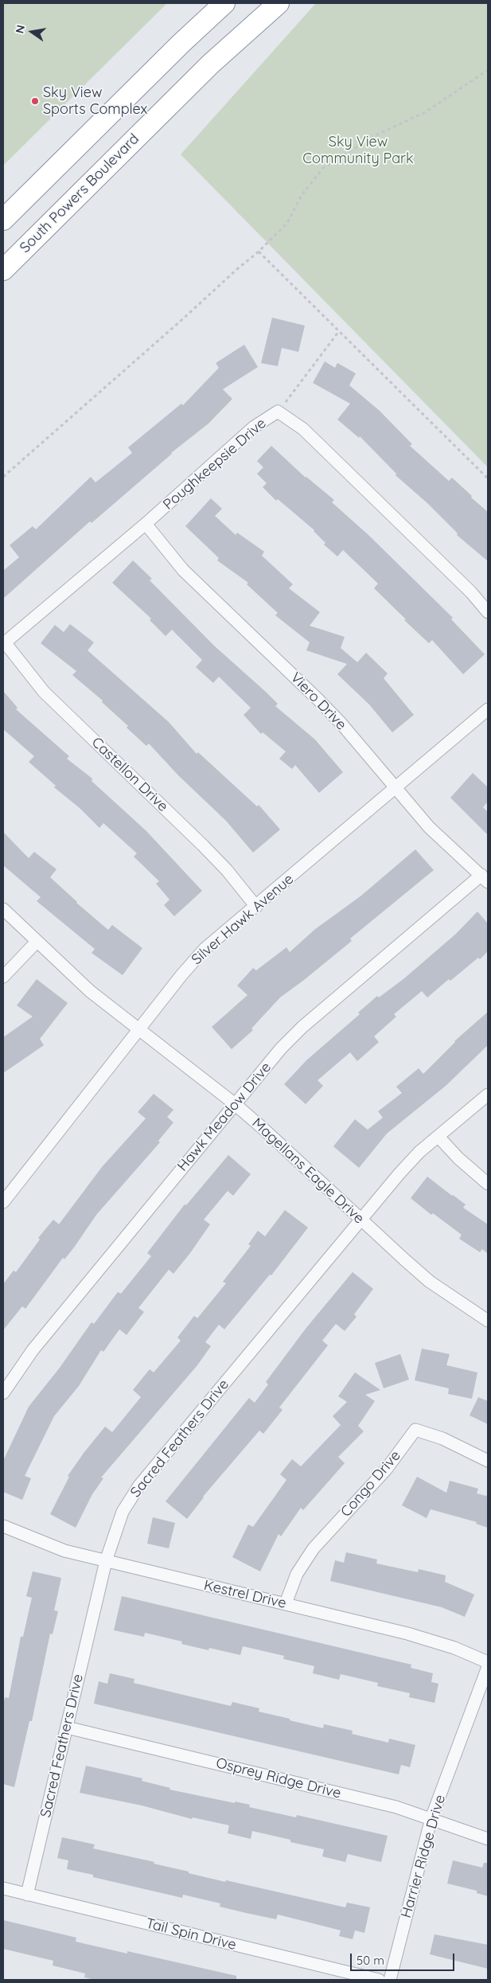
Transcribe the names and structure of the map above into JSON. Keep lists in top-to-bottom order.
{
  "streets": {
    "highway": ["South Powers Boulevard"],
    "street": [
      "Poughkeepsie Drive",
      "Viero Drive",
      "Castellon Drive",
      "Silver Hawk Avenue",
      "Hawk Meadow Drive",
      "Magellans Eagle Drive",
      "Sacred Feathers Drive",
      "Congo Drive",
      "Kestrel Drive",
      "Osprey Ridge Drive",
      "Harrier Ridge Drive",
      "Tail Spin Drive"
    ]
  },
  "crossings": [
    ["Poughkeepsie Drive", "Viero Drive"],
    ["Poughkeepsie Drive", "Castellon Drive"],
    ["Viero Drive", "Silver Hawk Avenue"],
    ["Viero Drive", "Hawk Meadow Drive"],
    ["Castellon Drive", "Silver Hawk Avenue"],
    ["Silver Hawk Avenue", "Magellans Eagle Drive"],
    ["Hawk Meadow Drive", "Magellans Eagle Drive"],
    ["Magellans Eagle Drive", "Sacred Feathers Drive"],
    ["Sacred Feathers Drive", "Kestrel Drive"],
    ["Sacred Feathers Drive", "Osprey Ridge Drive"],
    ["Sacred Feathers Drive", "Tail Spin Drive"],
    ["Congo Drive", "Kestrel Drive"],
    ["Osprey Ridge Drive", "Harrier Ridge Drive"]
  ],
  "parks": ["Sky View Community Park"],
  "places": ["Sky View Sports Complex"],
  "scale_bar": "50 m",
  "north": "left"
}
